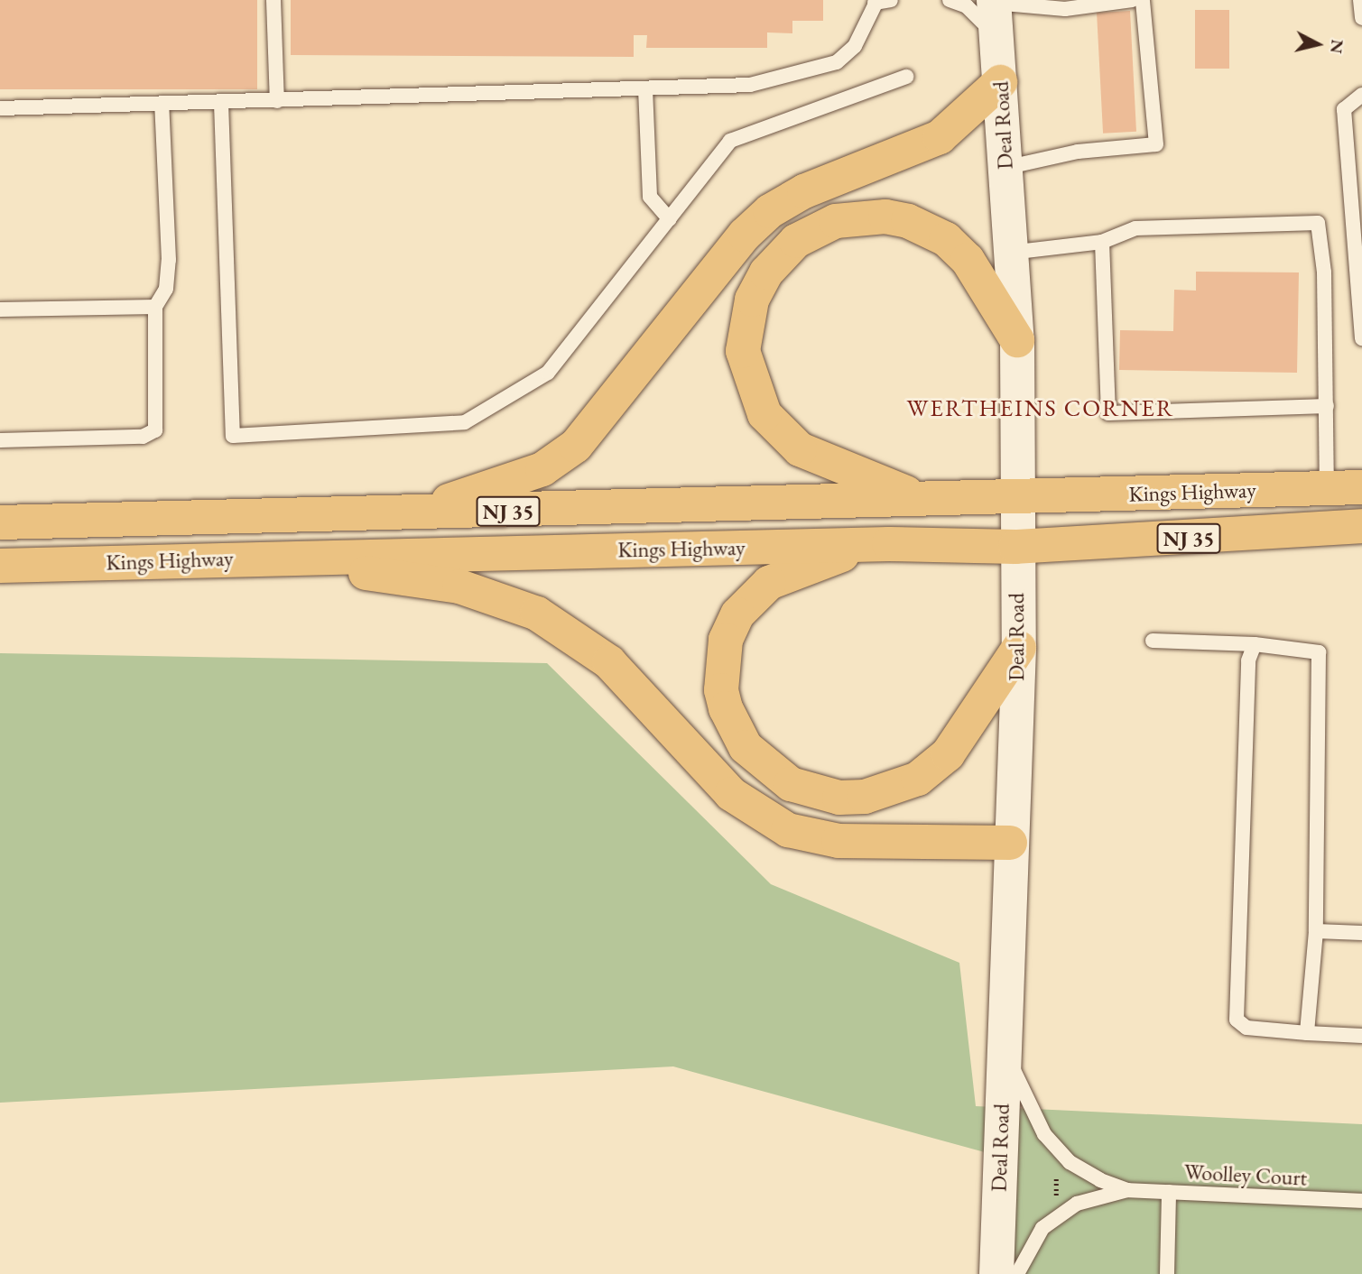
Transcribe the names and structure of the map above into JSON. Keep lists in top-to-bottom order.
{
  "streets": {
    "main road": ["Kings Highway", "NJ 35"],
    "street": ["Deal Road"],
    "lane": ["Woolley Court"]
  },
  "crossings": [
    ["Deal Road", "Kings Highway"],
    ["Deal Road", "Woolley Court"]
  ],
  "districts": ["WERTHEINS CORNER"],
  "north": "right"
}
